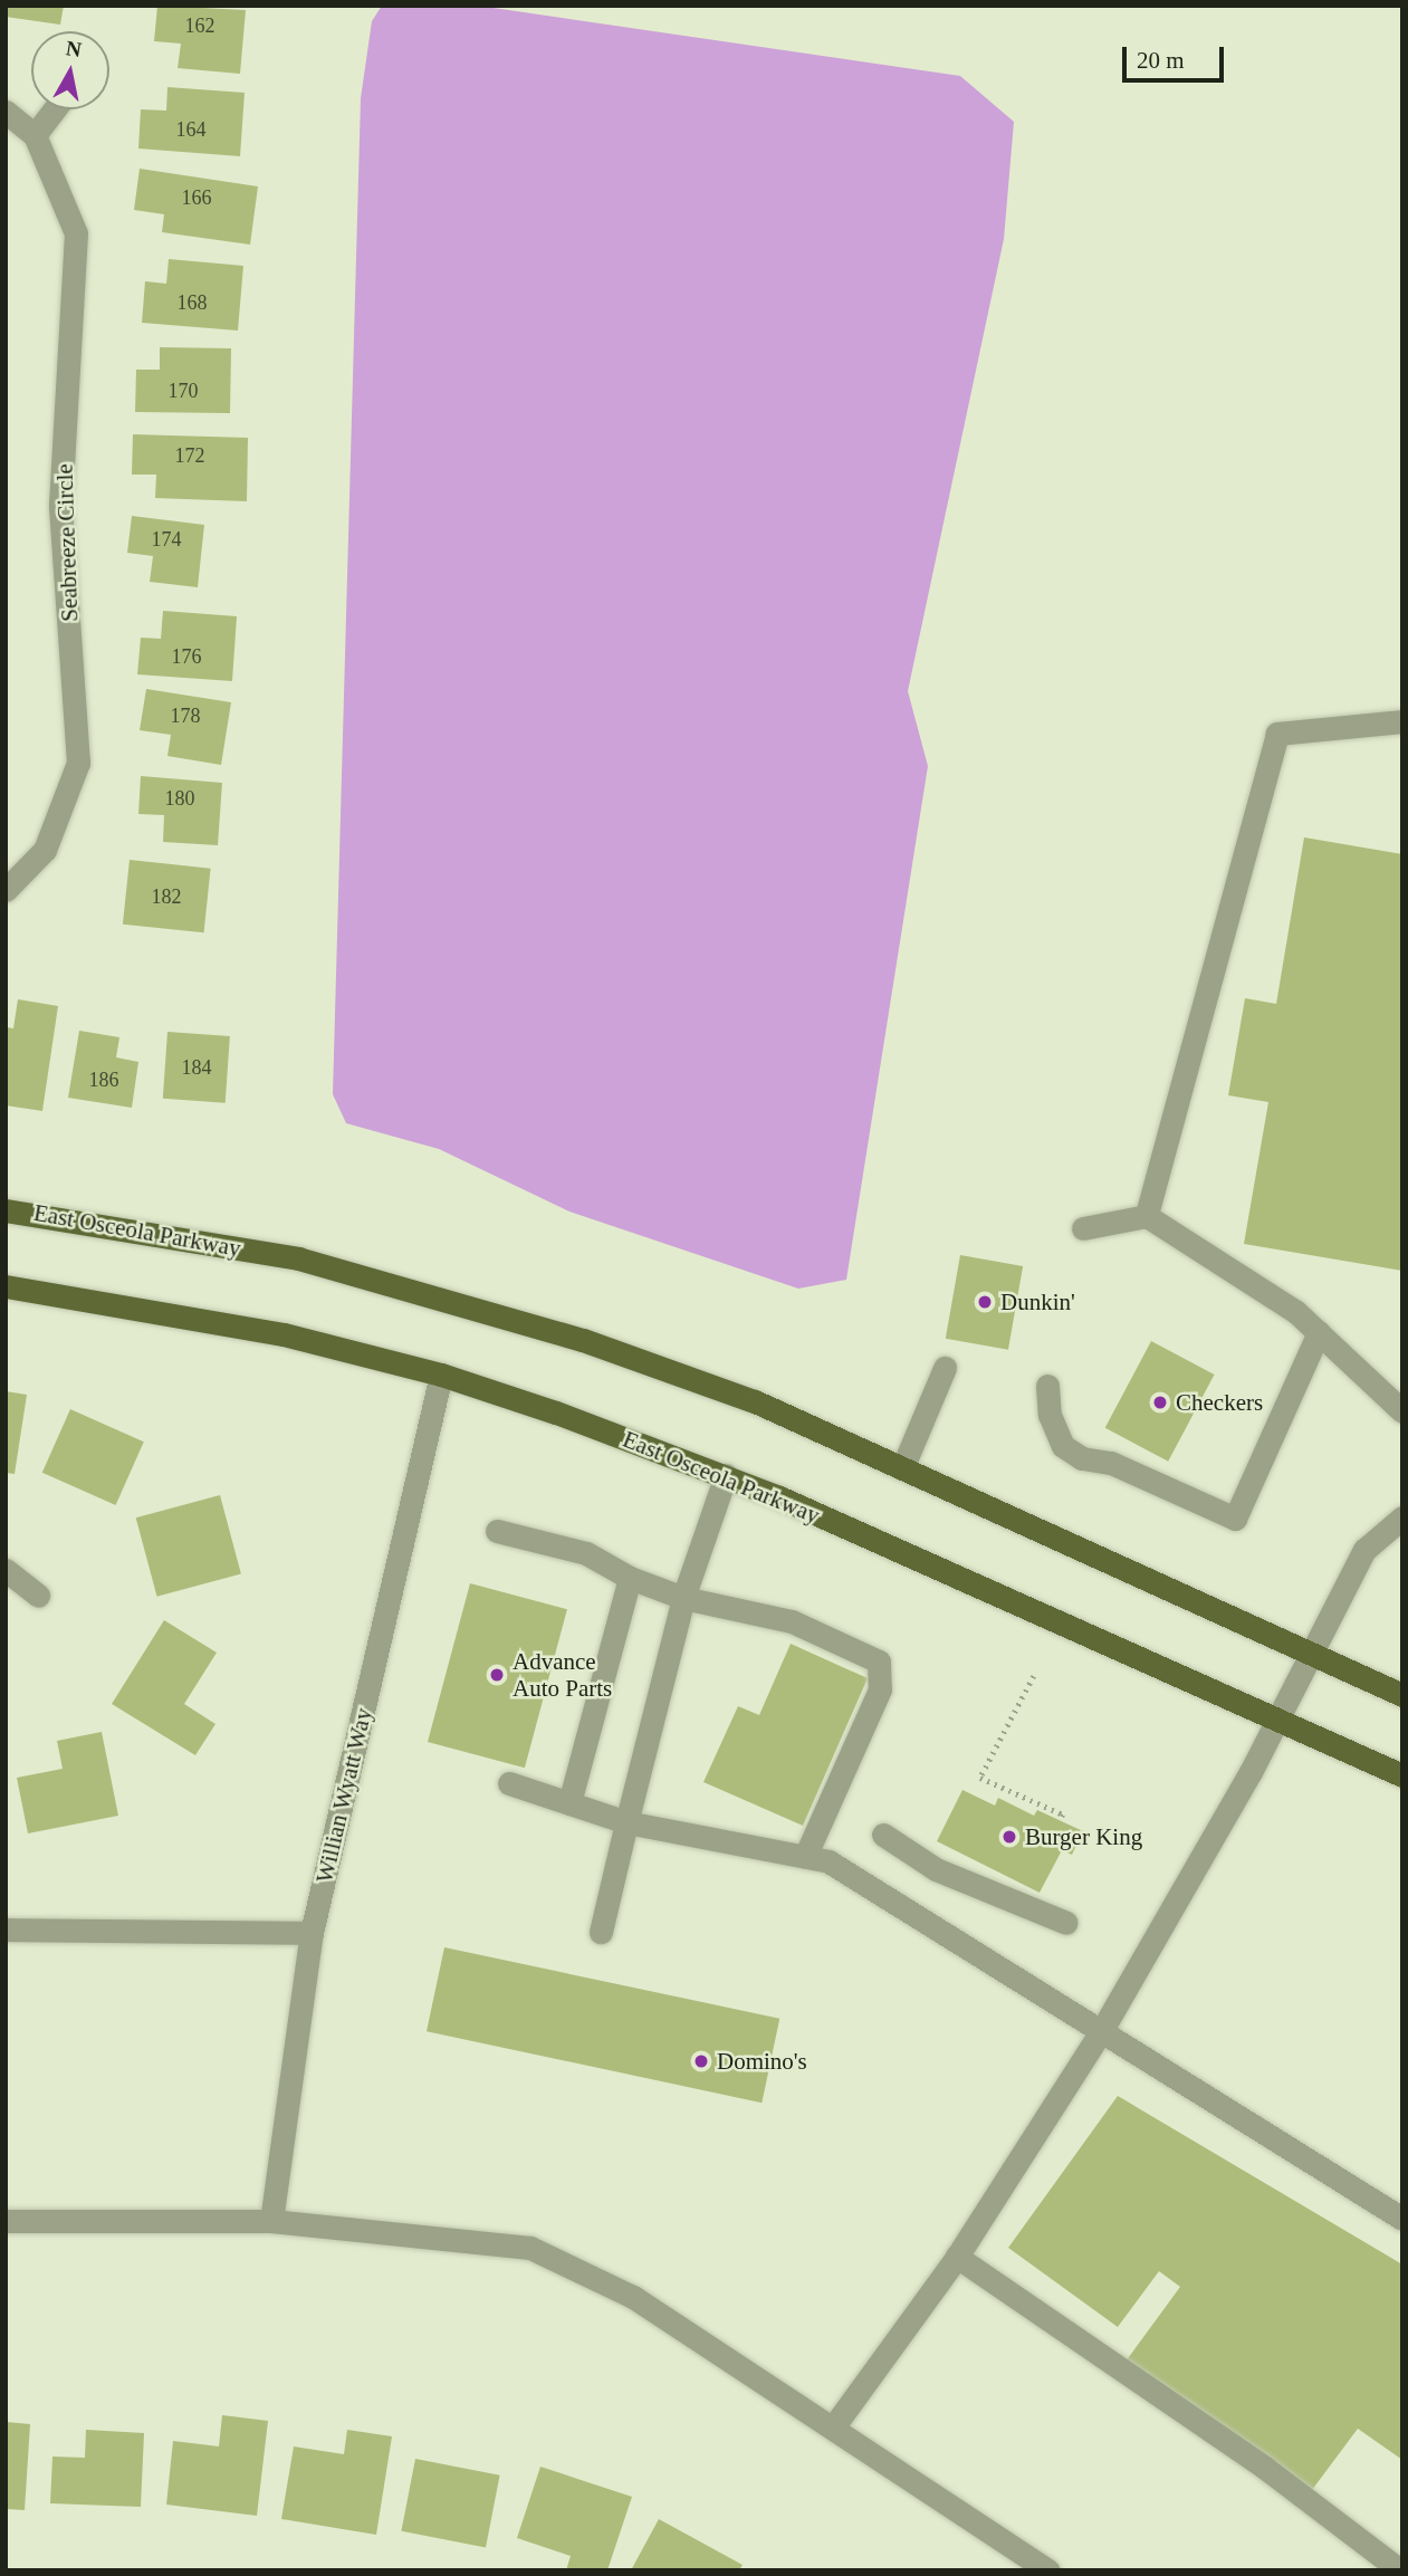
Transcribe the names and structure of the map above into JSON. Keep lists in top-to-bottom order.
{
  "streets": {
    "main road": ["East Osceola Parkway"],
    "street": ["Seabreeze Circle", "Willian Wyatt Way"]
  },
  "crossings": [
    ["East Osceola Parkway", "Willian Wyatt Way"]
  ],
  "places": [
    "Dunkin'",
    "Checkers",
    "Advance Auto Parts",
    "Burger King",
    "Domino's"
  ],
  "house_numbers": [
    "162",
    "164",
    "166",
    "168",
    "170",
    "172",
    "174",
    "176",
    "178",
    "180",
    "182",
    "184",
    "186"
  ],
  "scale_bar": "20 m",
  "north": "top"
}
